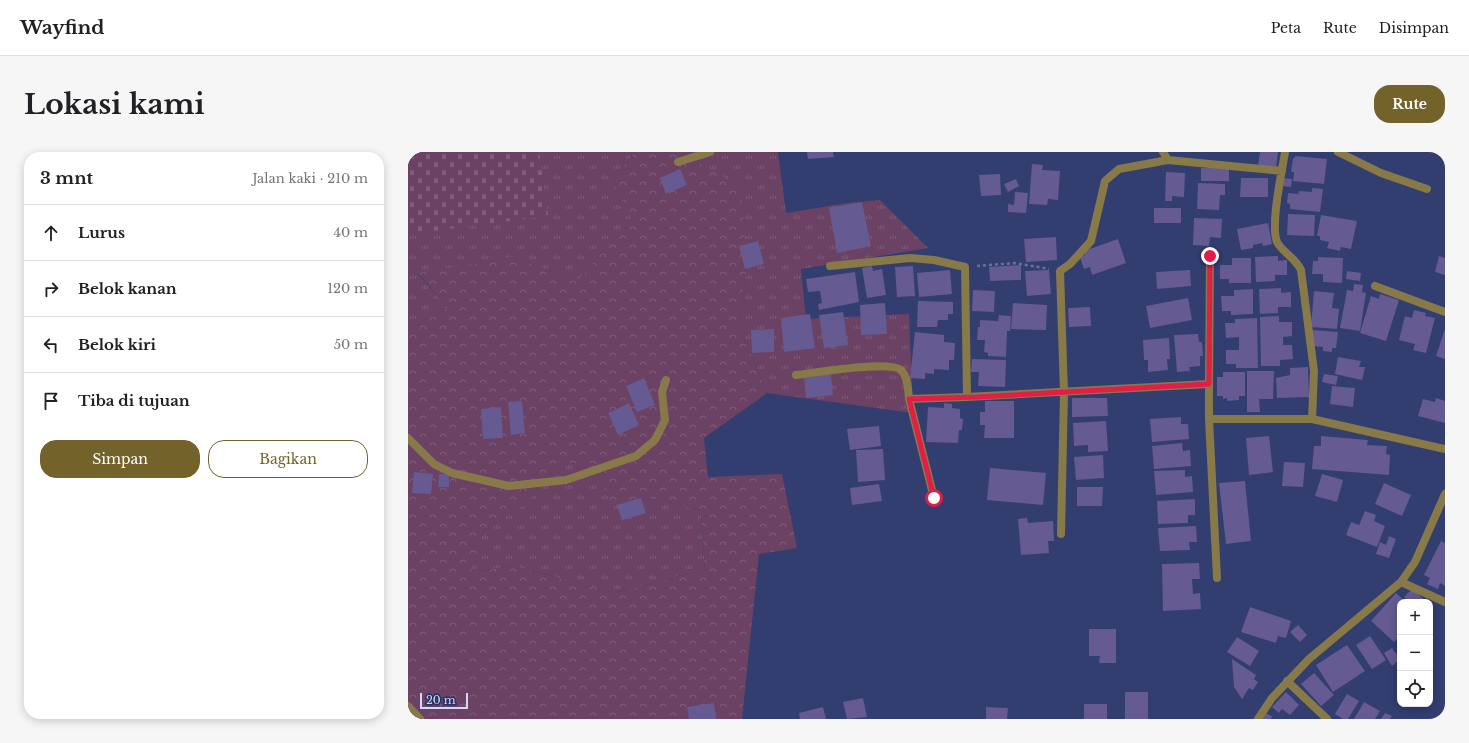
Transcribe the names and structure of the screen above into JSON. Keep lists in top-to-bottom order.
{
  "scale_bar": "20 m",
  "page": {
    "header": "Wayfind",
    "nav": ["Peta", "Rute", "Disimpan"],
    "buttons": [
      "Rute",
      ["Simpan", "Bagikan"]
    ],
    "title": "Lokasi kami",
    "heading": ["3 mnt", "Jalan kaki · 210 m"],
    "list": [
      ["Lurus", "40 m"],
      ["Belok kanan", "120 m"],
      ["Belok kiri", "50 m"],
      "Tiba di tujuan"
    ],
    "map_buttons": ["+", "−"],
    "scale": "20 m"
  }
}
